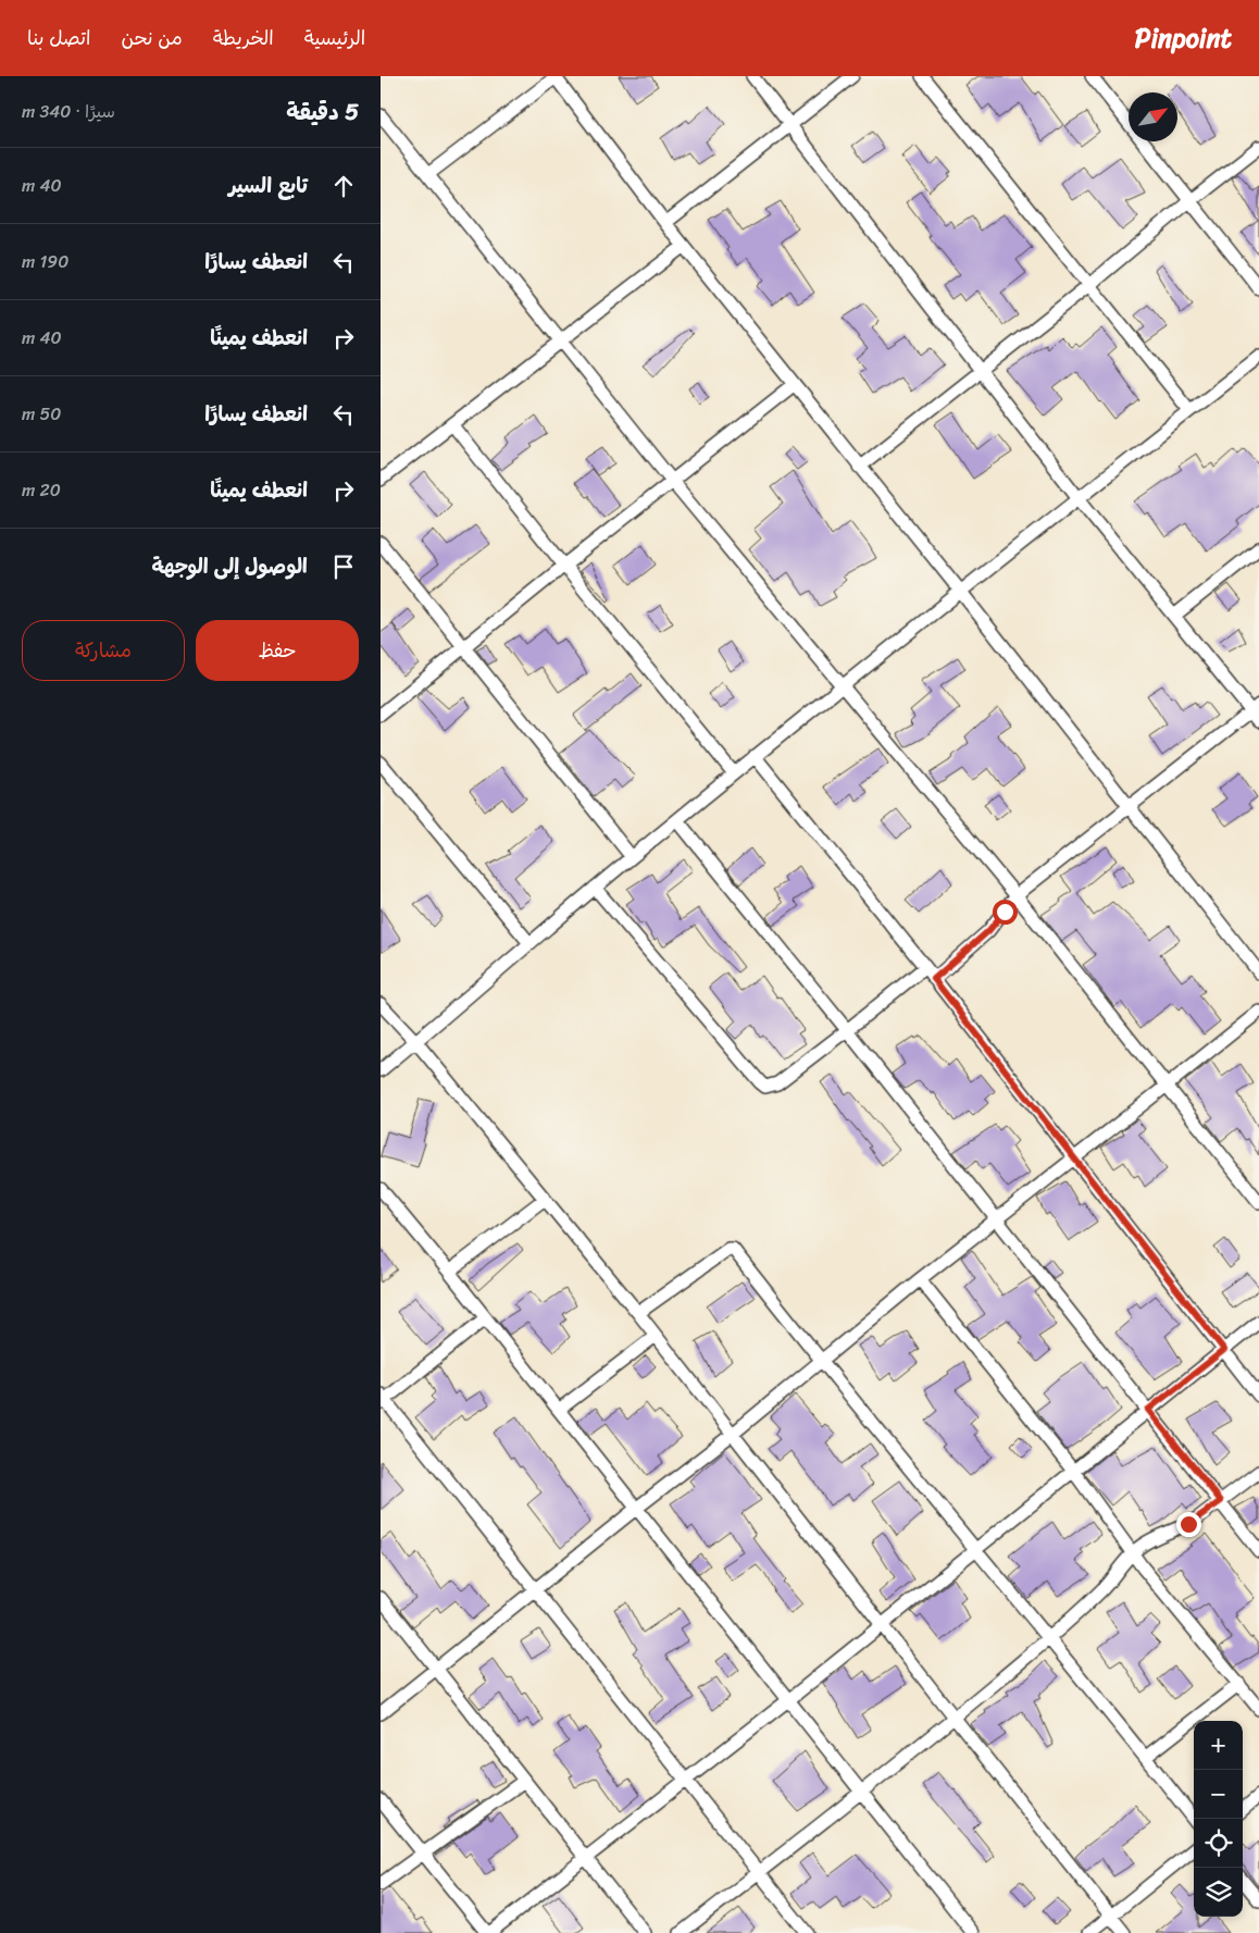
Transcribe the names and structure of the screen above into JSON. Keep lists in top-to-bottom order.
{
  "north": "top right",
  "page": {
    "header": "Pinpoint",
    "nav": [
      "الرئيسية",
      "الخريطة",
      "من نحن",
      "اتصل بنا"
    ],
    "heading": ["5 دقيقة", "سيرًا · 340 m"],
    "list": [
      ["تابع السير", "40 m"],
      ["انعطف يسارًا", "190 m"],
      ["انعطف يمينًا", "40 m"],
      ["انعطف يسارًا", "50 m"],
      ["انعطف يمينًا", "20 m"],
      "الوصول إلى الوجهة"
    ],
    "buttons": ["حفظ", "مشاركة"],
    "map_buttons": ["+", "−"]
  }
}
